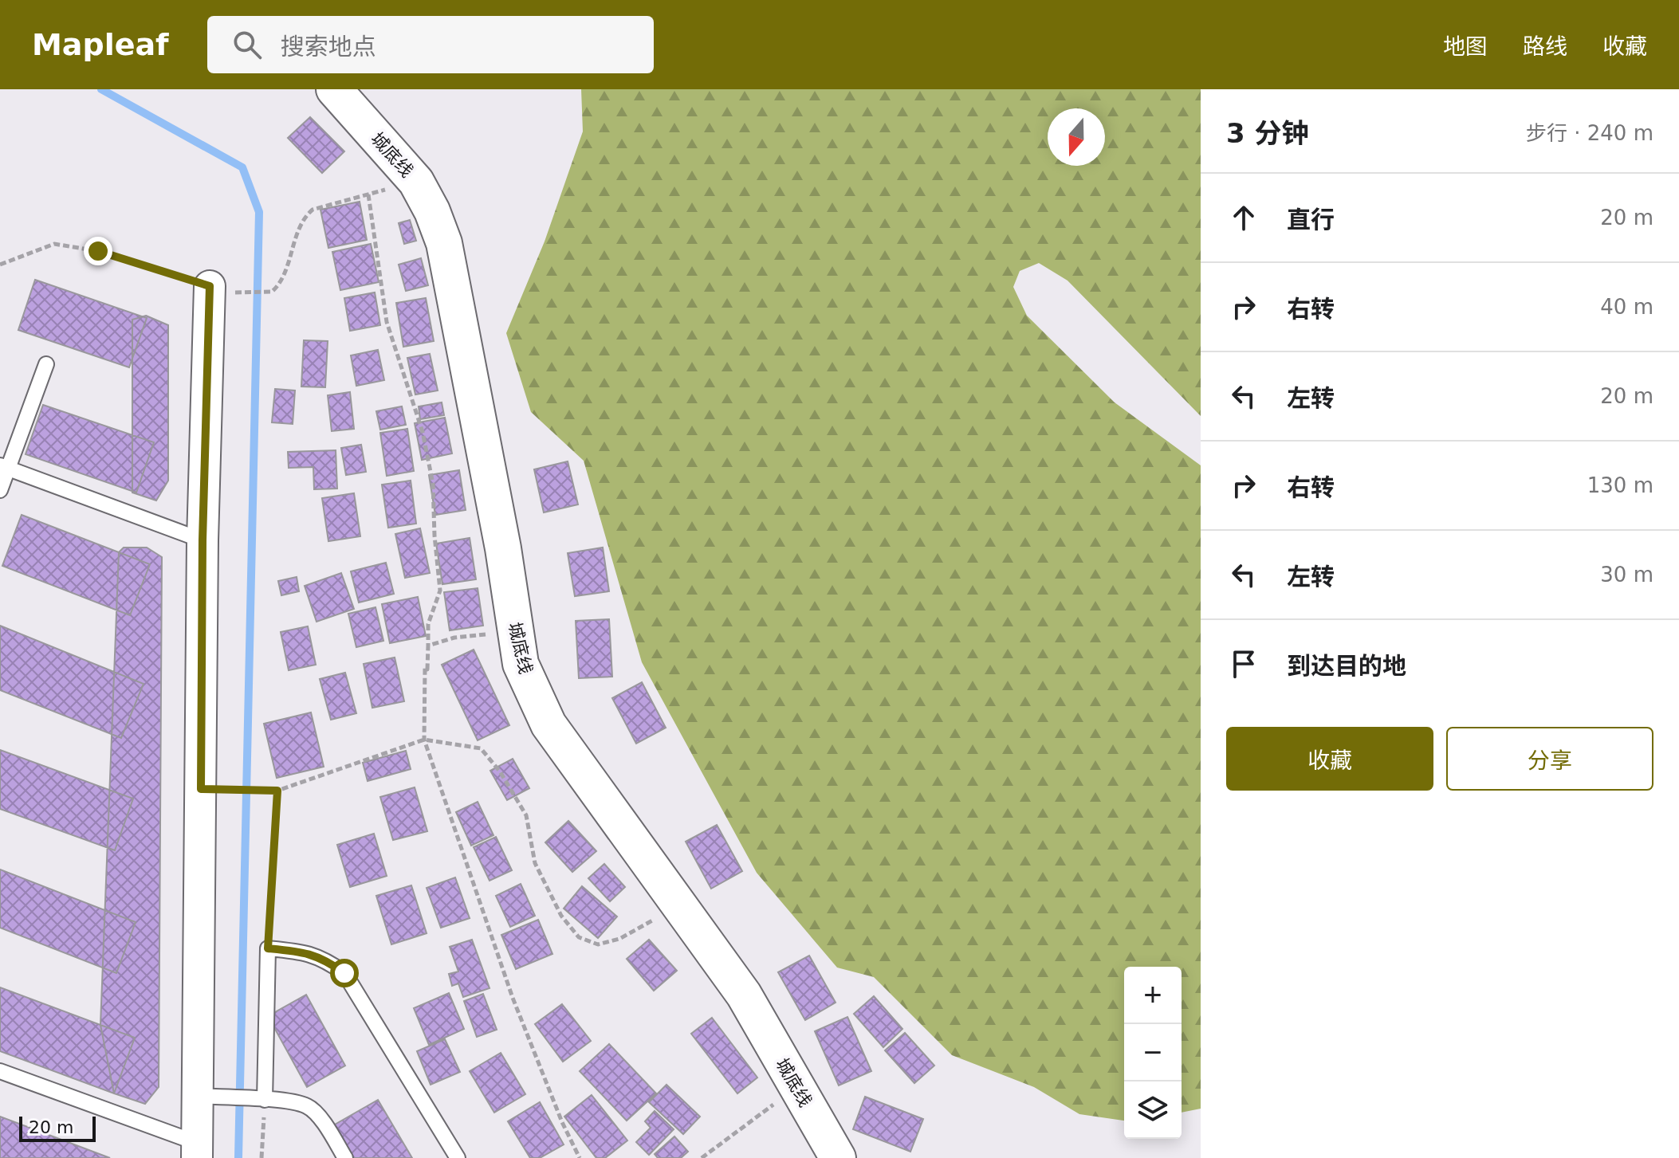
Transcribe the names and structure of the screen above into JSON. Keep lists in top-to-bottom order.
{
  "streets": {
    "main road": ["城底线"]
  },
  "scale_bar": "20 m",
  "north": "bottom",
  "page": {
    "header": "Mapleaf",
    "search": "搜索地点",
    "nav": ["地图", "路线", "收藏"],
    "heading": ["3 分钟", "步行 · 240 m"],
    "list": [
      ["直行", "20 m"],
      ["右转", "40 m"],
      ["左转", "20 m"],
      ["右转", "130 m"],
      ["左转", "30 m"],
      "到达目的地"
    ],
    "buttons": ["收藏", "分享"],
    "map_buttons": ["+", "−"],
    "scale": "20 m"
  }
}
